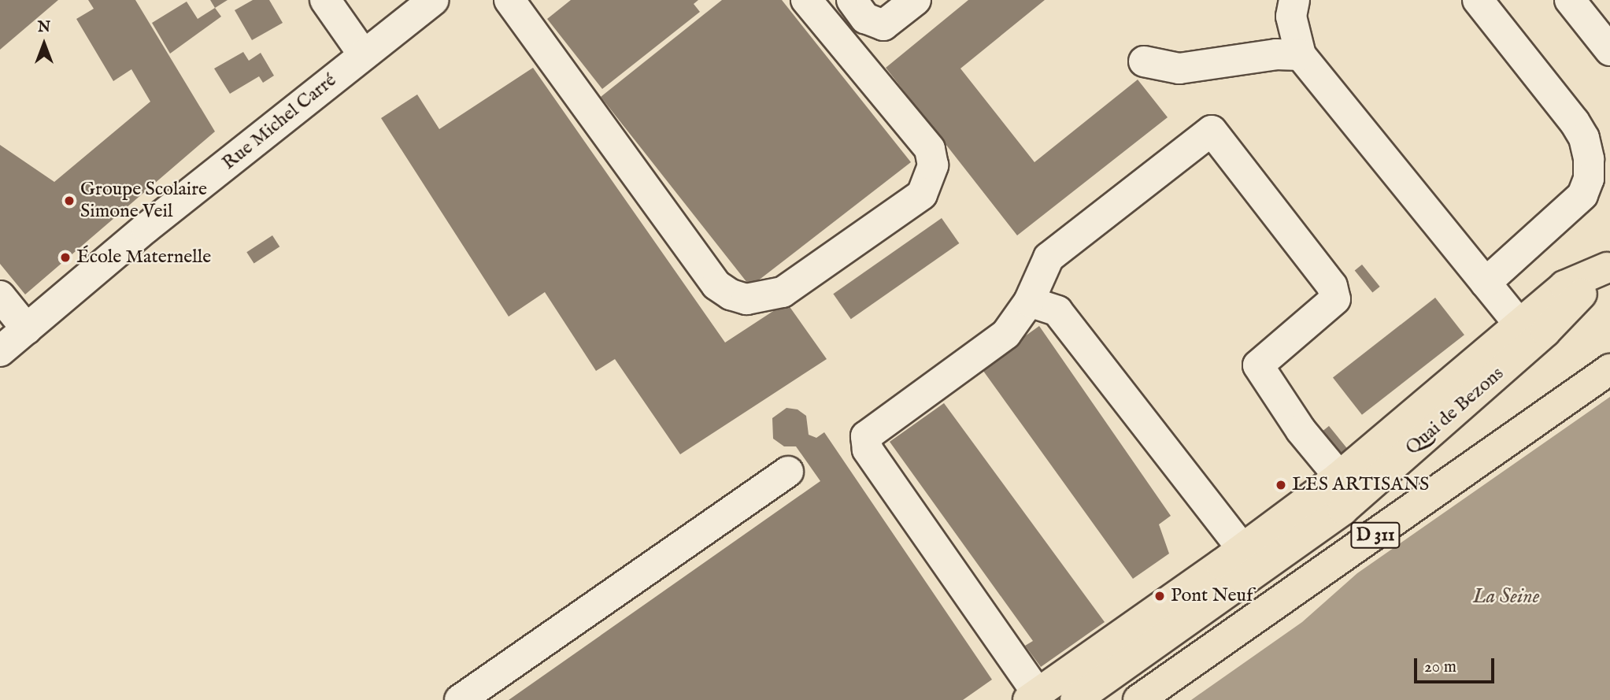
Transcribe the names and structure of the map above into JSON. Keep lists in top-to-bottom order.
{
  "streets": {
    "main road": ["Quai de Bezons", "D 311"],
    "street": ["Rue Michel Carré"]
  },
  "crossings": [
    ["Quai de Bezons", "D 311"]
  ],
  "water": ["La Seine"],
  "places": [
    "Groupe Scolaire Simone Veil",
    "École Maternelle",
    "LES ARTISANS",
    "Pont Neuf"
  ],
  "scale_bar": "20 m",
  "north": "top"
}
